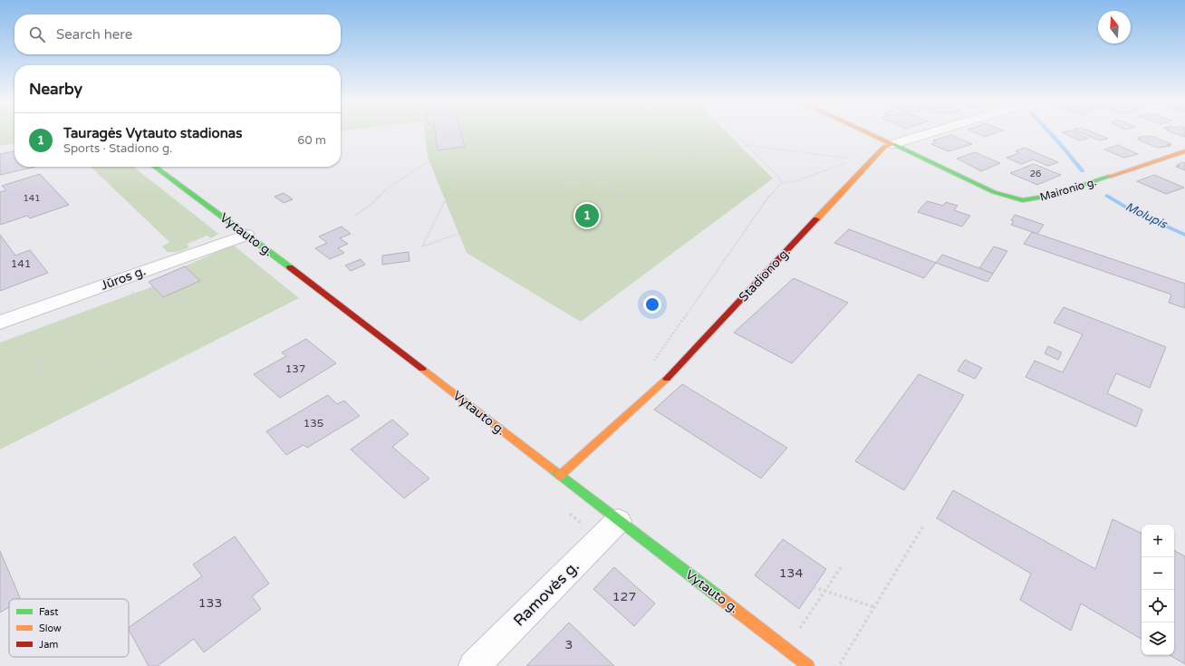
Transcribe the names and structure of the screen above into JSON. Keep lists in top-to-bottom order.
{
  "streets": {
    "street": [
      "Maironio g.",
      "Vytauto g.",
      "Stadiono g.",
      "Jūros g.",
      "Ramovės g."
    ]
  },
  "crossings": [
    ["Maironio g.", "Stadiono g."],
    ["Vytauto g.", "Stadiono g."],
    ["Vytauto g.", "Jūros g."],
    ["Vytauto g.", "Ramovės g."]
  ],
  "water": ["Molupis"],
  "house_numbers": [
    "26",
    "141",
    "141",
    "137",
    "135",
    "134",
    "127",
    "133",
    "3"
  ],
  "legend": ["Fast", "Slow", "Jam"],
  "north": "top",
  "page": {
    "search": "Search here",
    "heading": "Nearby",
    "list": [
      {
        "mark": "1",
        "name": "Tauragės Vytauto stadionas",
        "note": "Sports · Stadiono g.",
        "value": "60 m"
      }
    ],
    "pins": "1",
    "map_buttons": ["+", "−"]
  }
}
